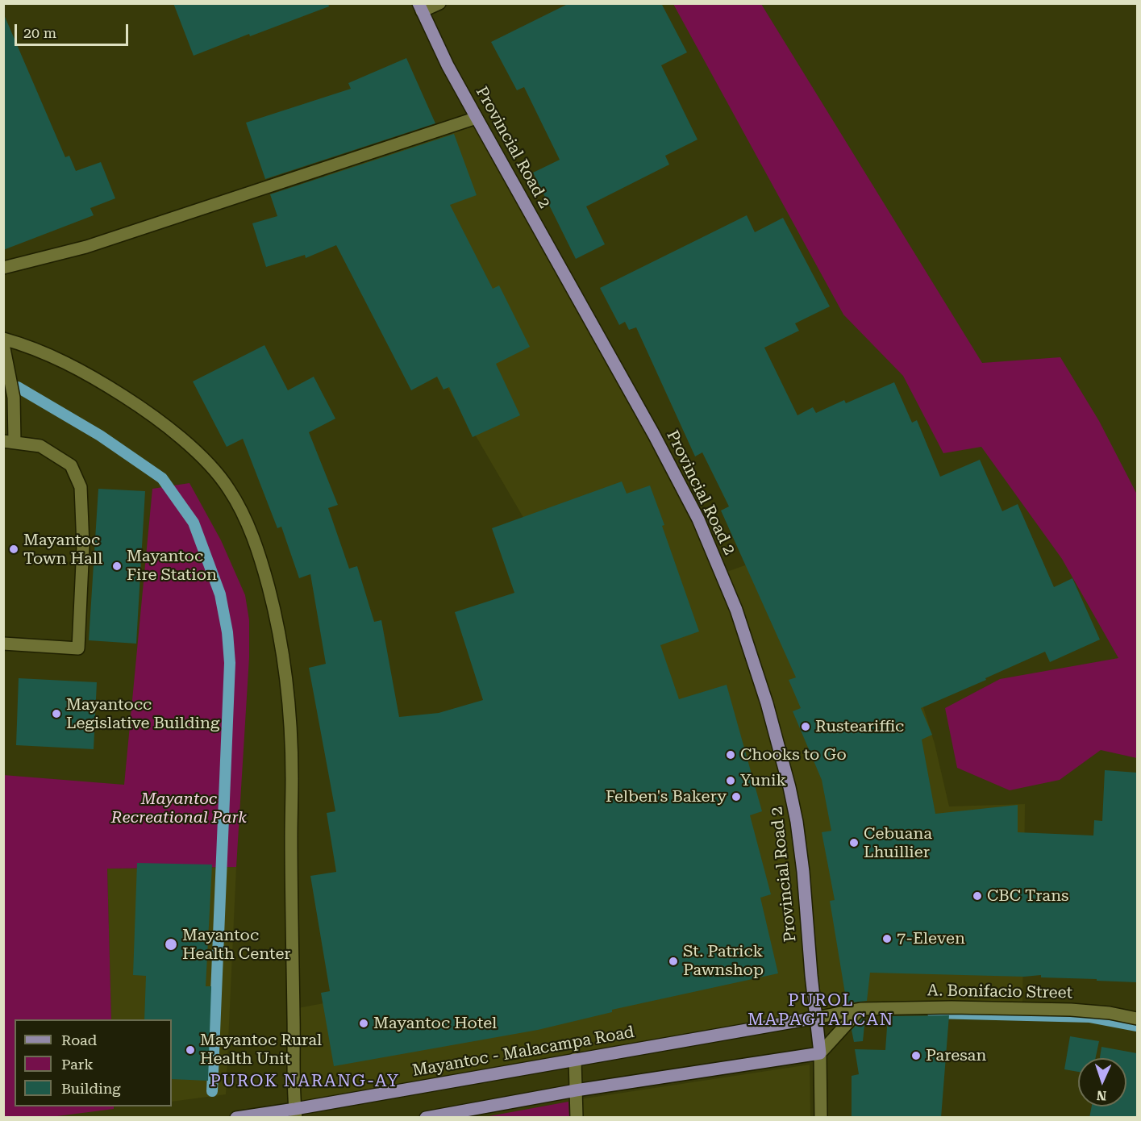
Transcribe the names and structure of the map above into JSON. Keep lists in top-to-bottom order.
{
  "streets": {
    "main road": ["Provincial Road 2", "Mayantoc - Malacampa Road"],
    "street": ["A. Bonifacio Street"]
  },
  "crossings": [
    ["Provincial Road 2", "A. Bonifacio Street"],
    ["Provincial Road 2", "Mayantoc - Malacampa Road"],
    ["A. Bonifacio Street", "Mayantoc - Malacampa Road"]
  ],
  "districts": ["PUROL MAPAGTALCAN", "PUROK NARANG-AY"],
  "parks": ["Mayantoc Recreational Park"],
  "places": [
    "Mayantoc Town Hall",
    "Mayantoc Fire Station",
    "Mayantocc Legislative Building",
    "Rusteariffic",
    "Chooks to Go",
    "Yunik",
    "Felben's Bakery",
    "Cebuana Lhuillier",
    "CBC Trans",
    "7-Eleven",
    "Mayantoc Health Center",
    "St. Patrick Pawnshop",
    "Mayantoc Hotel",
    "Mayantoc Rural Health Unit",
    "Paresan"
  ],
  "legend": ["Road", "Park", "Building"],
  "scale_bar": "20 m",
  "north": "bottom"
}
